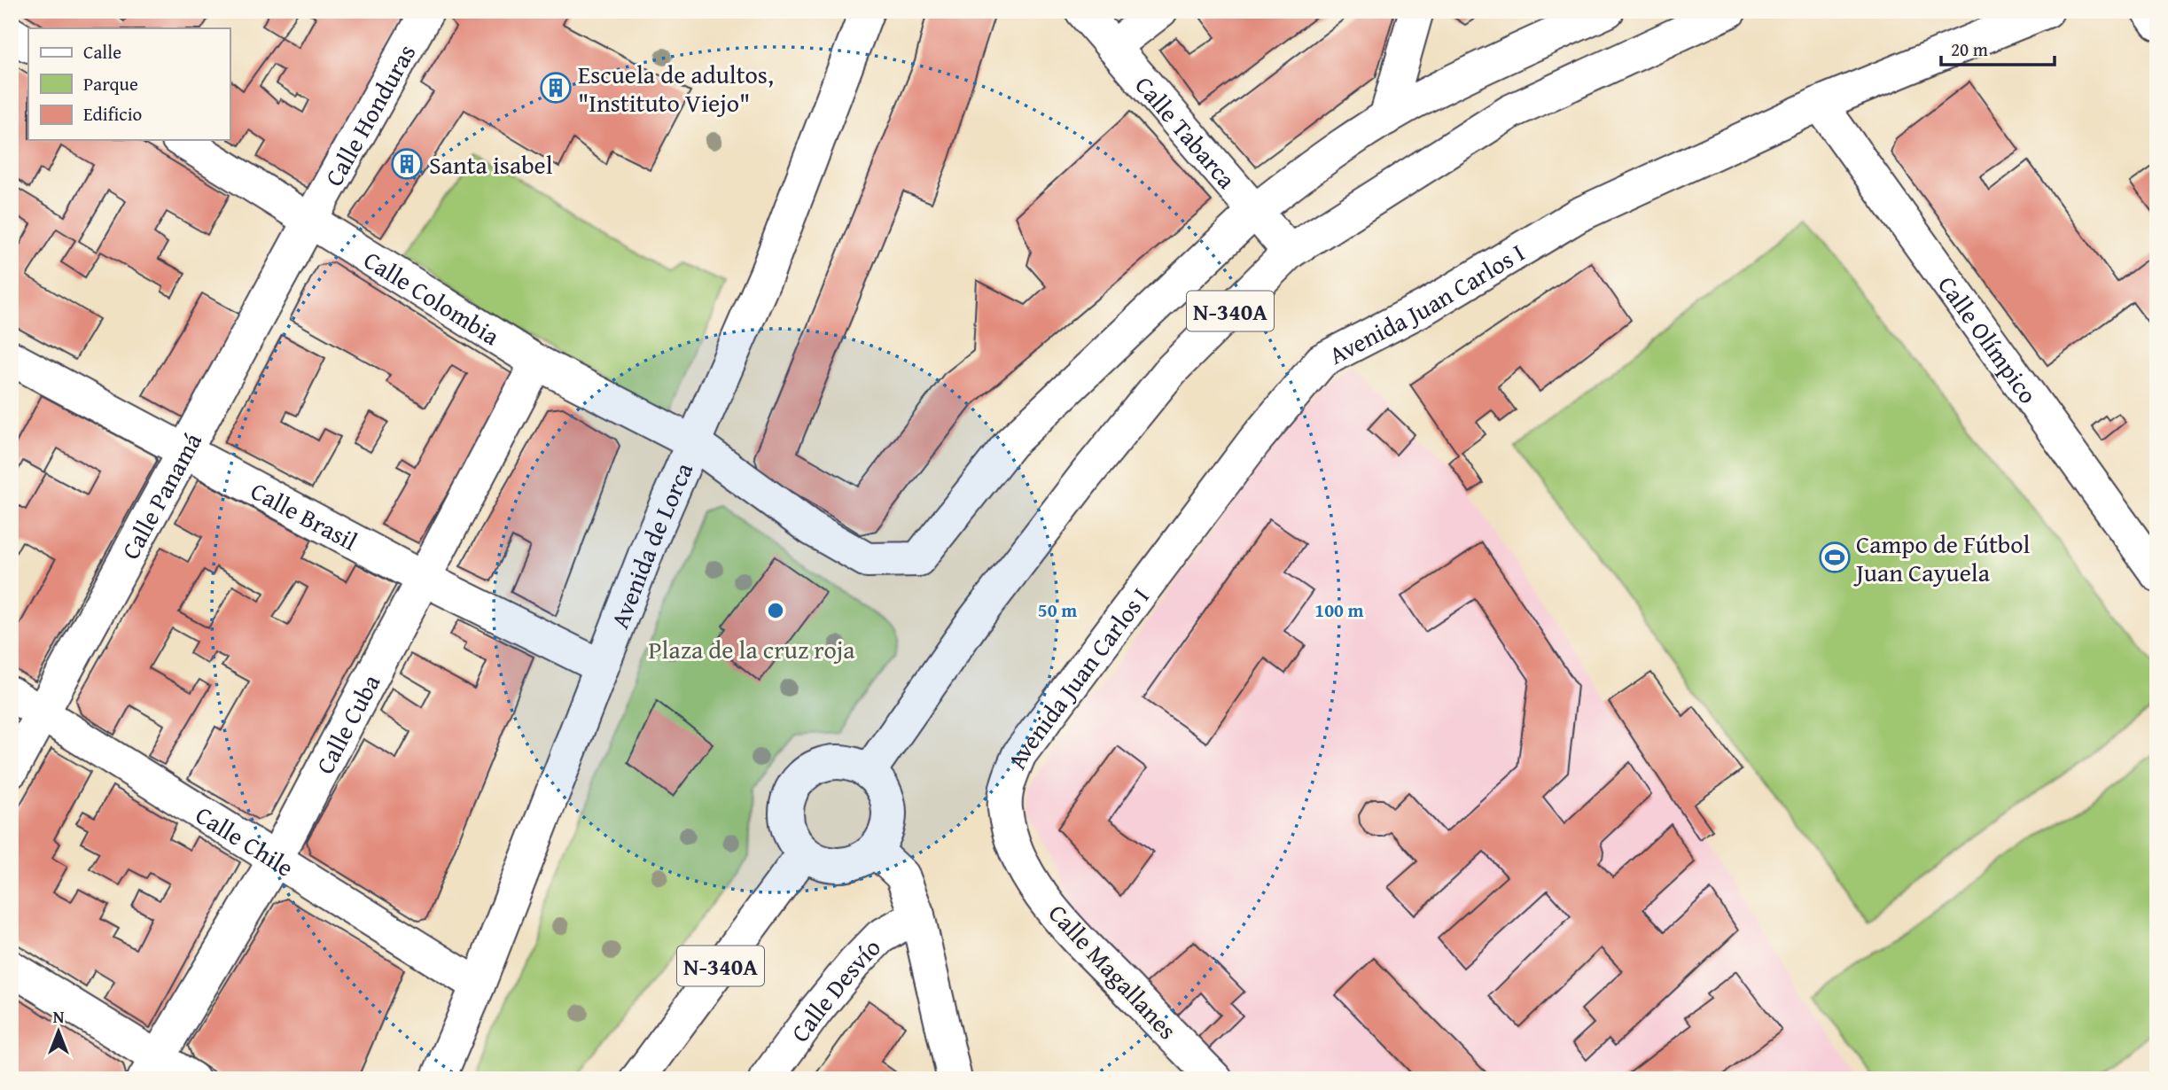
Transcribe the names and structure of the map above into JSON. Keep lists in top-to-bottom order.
{
  "streets": {
    "street": [
      "Calle Honduras",
      "Calle Tabarca",
      "Calle Colombia",
      "Avenida Juan Carlos I",
      "N-340A",
      "Calle Olímpico",
      "Calle Panamá",
      "Calle Brasil",
      "Avenida de Lorca",
      "Calle Cuba",
      "Calle Chile",
      "Calle Magallanes",
      "Calle Desvío"
    ]
  },
  "crossings": [
    ["Calle Honduras", "Calle Colombia"],
    ["Calle Honduras", "Calle Panamá"],
    ["Calle Tabarca", "N-340A"],
    ["Calle Colombia", "Calle Panamá"],
    ["Calle Colombia", "Avenida de Lorca"],
    ["Calle Colombia", "Calle Cuba"],
    ["Avenida Juan Carlos I", "Calle Olímpico"],
    ["Avenida Juan Carlos I", "Calle Magallanes"],
    ["Calle Panamá", "Calle Brasil"],
    ["Calle Panamá", "Calle Chile"],
    ["Calle Brasil", "Avenida de Lorca"],
    ["Calle Brasil", "Calle Cuba"],
    ["Avenida de Lorca", "Calle Chile"],
    ["Calle Cuba", "Calle Chile"]
  ],
  "parks": ["Plaza de la cruz roja"],
  "places": {
    "building": ["Escuela de adultos, \"Instituto Viejo\"", "Santa isabel"],
    "sports": ["Campo de Fútbol Juan Cayuela"]
  },
  "legend": ["Calle", "Parque", "Edificio"],
  "scale_bar": "20 m",
  "north": "top",
  "rings": ["50 m", "100 m"]
}
